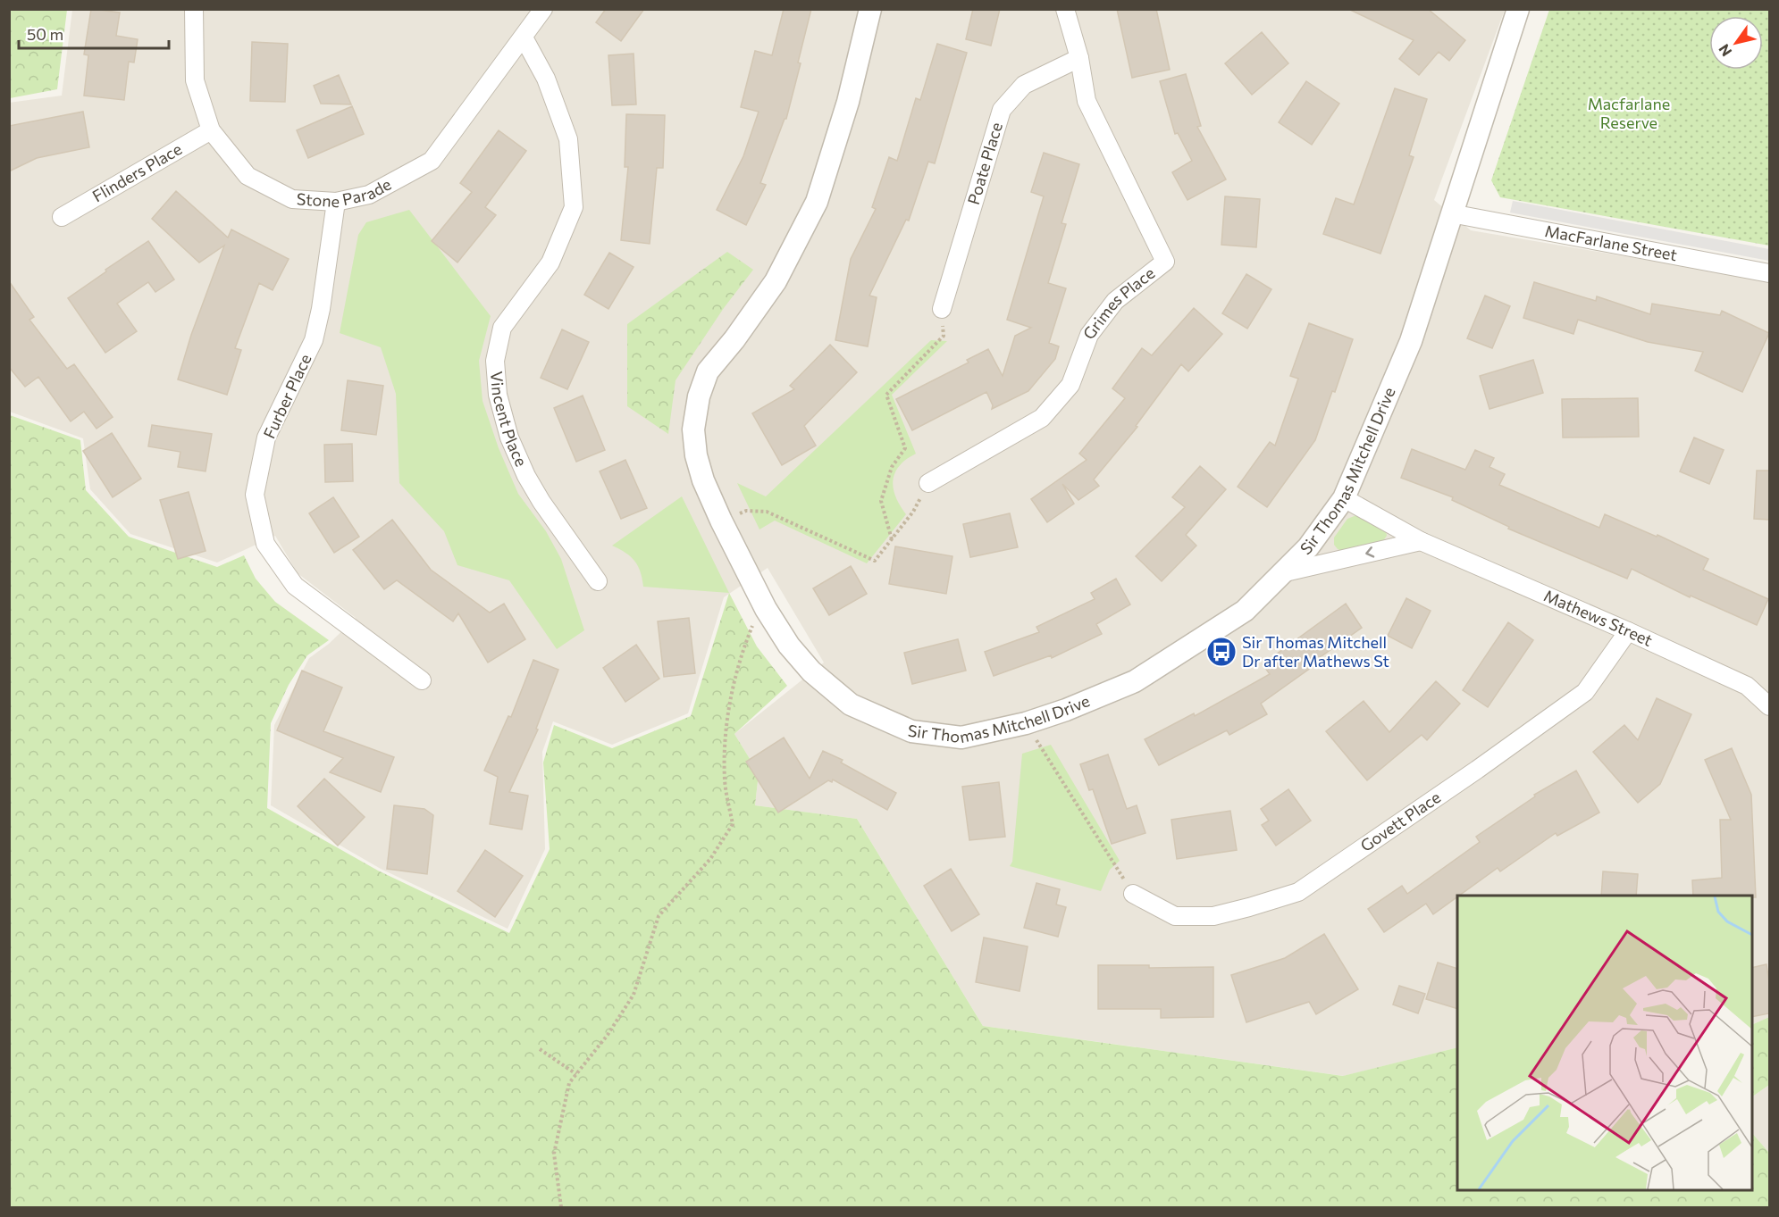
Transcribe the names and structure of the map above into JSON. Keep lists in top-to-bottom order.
{
  "streets": {
    "street": [
      "Poate Place",
      "Flinders Place",
      "Stone Parade",
      "MacFarlane Street",
      "Grimes Place",
      "Furber Place",
      "Vincent Place",
      "Sir Thomas Mitchell Drive",
      "Mathews Street",
      "Govett Place"
    ]
  },
  "crossings": [
    ["Poate Place", "Grimes Place"],
    ["Flinders Place", "Stone Parade"],
    ["Stone Parade", "Furber Place"],
    ["Stone Parade", "Vincent Place"],
    ["MacFarlane Street", "Sir Thomas Mitchell Drive"],
    ["Sir Thomas Mitchell Drive", "Mathews Street"],
    ["Mathews Street", "Govett Place"]
  ],
  "parks": ["Macfarlane Reserve"],
  "places": {
    "bus stop": ["Sir Thomas Mitchell Dr after Mathews St"]
  },
  "scale_bar": "50 m",
  "north": "bottom left"
}
